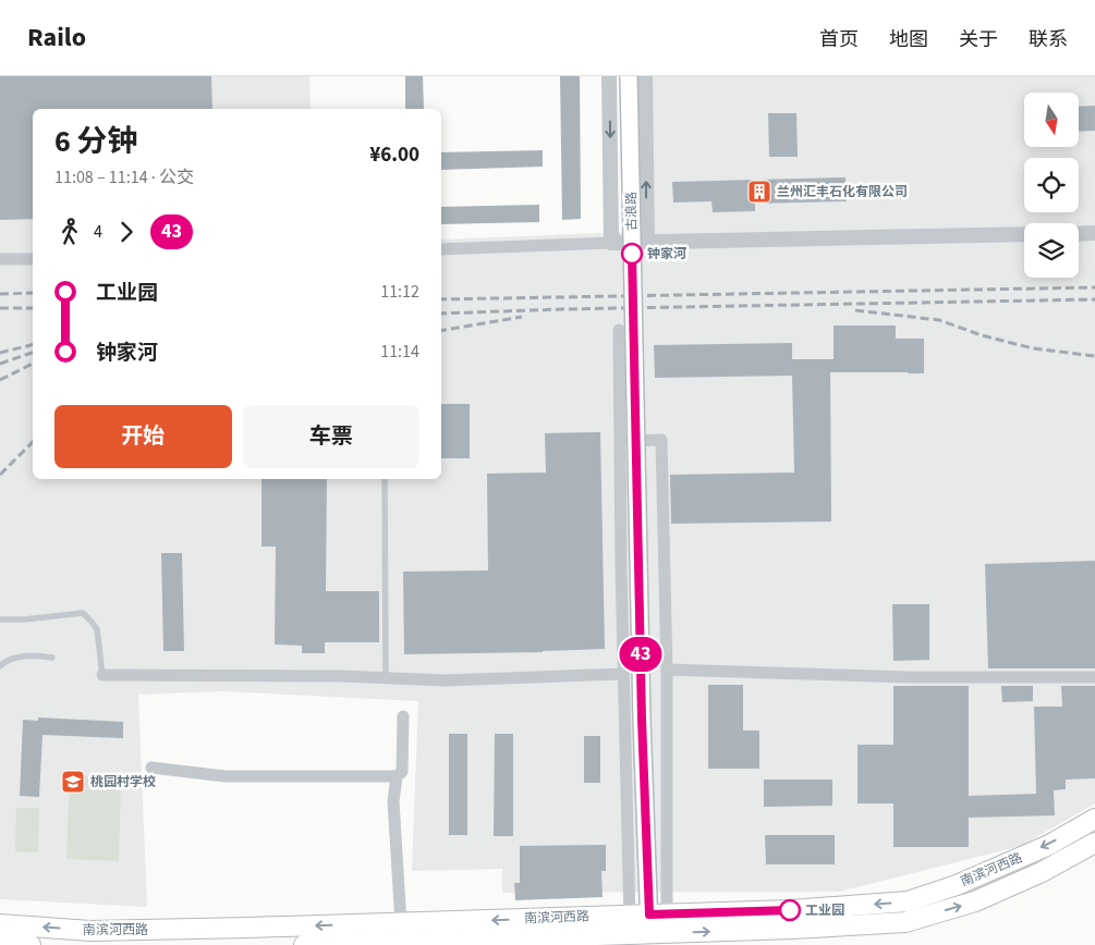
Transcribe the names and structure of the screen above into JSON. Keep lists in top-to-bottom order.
{
  "streets": {
    "highway": ["南滨河西路"],
    "main road": ["古浪路"]
  },
  "crossings": [
    ["古浪路", "南滨河西路"]
  ],
  "places": {
    "building": ["兰州汇丰石化有限公司"],
    "other": ["钟家河", "工业园"],
    "school or university": ["桃园村学校"]
  },
  "lines": ["bus line 43"],
  "north": "bottom",
  "page": {
    "header": "Railo",
    "nav": [
      "首页",
      "地图",
      "关于",
      "联系"
    ],
    "on_map": "43",
    "heading": ["6 分钟", "11:08 – 11:14 · 公交", "¥6.00"],
    "legs": ["4", "43"],
    "list": [
      {
        "name": "工业园",
        "value": "11:12"
      },
      {
        "name": "钟家河",
        "value": "11:14"
      }
    ],
    "buttons": ["开始", "车票"]
  }
}
